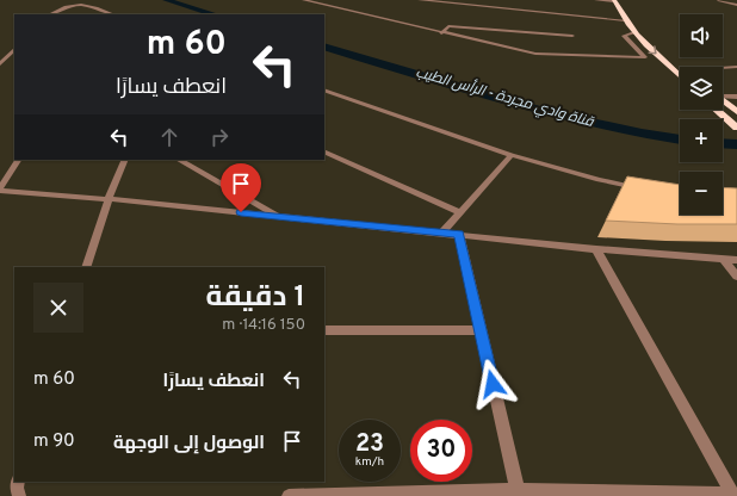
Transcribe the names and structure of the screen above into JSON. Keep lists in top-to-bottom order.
{
  "water": ["قناة وادي مجردة - الرأس الطيب"],
  "page": {
    "map_buttons": ["+", "−"],
    "turn": ["60 m", "انعطف يسارًا"],
    "heading": ["1 دقيقة", "150 m · 14:16"],
    "list": [
      {
        "name": "انعطف يسارًا",
        "value": "60 m"
      },
      {
        "name": "الوصول إلى الوجهة",
        "value": "90 m"
      }
    ],
    "speed": "23 km/h",
    "limit": "30"
  }
}
